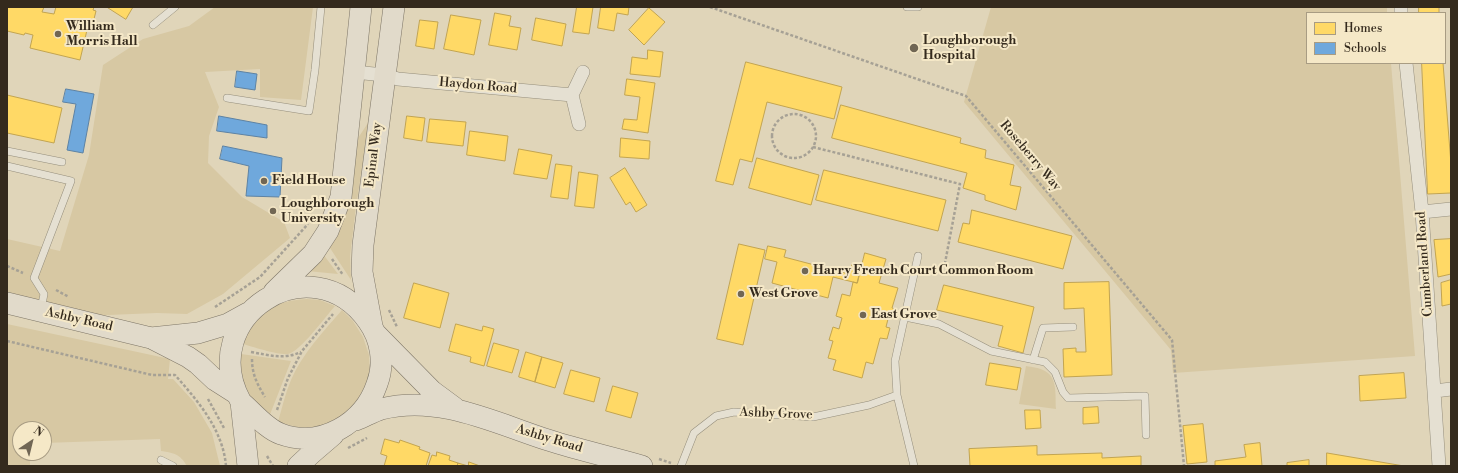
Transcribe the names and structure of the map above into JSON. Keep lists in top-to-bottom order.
{
  "streets": {
    "main road": ["Epinal Way", "Ashby Road"],
    "street": ["Haydon Road", "Cumberland Road"],
    "lane": ["Ashby Grove"],
    "path": ["Roseberry Way"]
  },
  "crossings": [
    ["Haydon Road", "Epinal Way"],
    ["Epinal Way", "Ashby Road"]
  ],
  "places": [
    "William Morris Hall",
    "Loughborough Hospital",
    "Field House",
    "Loughborough University",
    "Harry French Court Common Room",
    "West Grove",
    "East Grove"
  ],
  "legend": ["Homes", "Schools"],
  "north": "top right"
}
